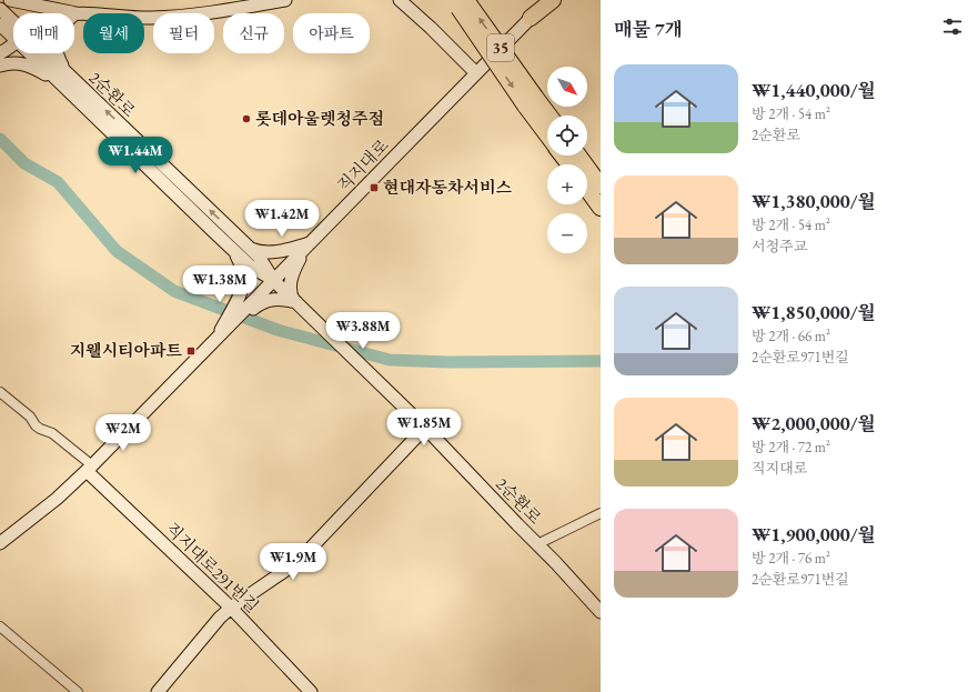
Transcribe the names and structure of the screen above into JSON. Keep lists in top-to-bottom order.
{
  "streets": {
    "highway": ["35"],
    "street": ["2순환로", "직지대로", "직지대로291번길"]
  },
  "crossings": [
    ["2순환로", "직지대로"]
  ],
  "places": {
    "other": ["롯데아울렛청주점"],
    "transit": ["현대자동차서비스", "지웰시티아파트"]
  },
  "north": "bottom right",
  "page": {
    "heading": "매물 7개",
    "chip": [
      "매매",
      "월세",
      "필터",
      "신규",
      "아파트"
    ],
    "list": [
      {
        "name": "₩1,440,000/월",
        "note": "방 2개 · 54 m² · 2순환로"
      },
      {
        "name": "₩1,380,000/월",
        "note": "방 2개 · 54 m² · 서청주교"
      },
      {
        "name": "₩1,850,000/월",
        "note": "방 2개 · 66 m² · 2순환로971번길"
      },
      {
        "name": "₩2,000,000/월",
        "note": "방 2개 · 72 m² · 직지대로"
      },
      {
        "name": "₩1,900,000/월",
        "note": "방 2개 · 76 m² · 2순환로971번길"
      }
    ],
    "map_buttons": ["+", "−"],
    "price": [
      "₩1.44M",
      "₩1.42M",
      "₩1.38M",
      "₩3.88M",
      "₩1.85M",
      "₩2M",
      "₩1.9M"
    ]
  }
}
